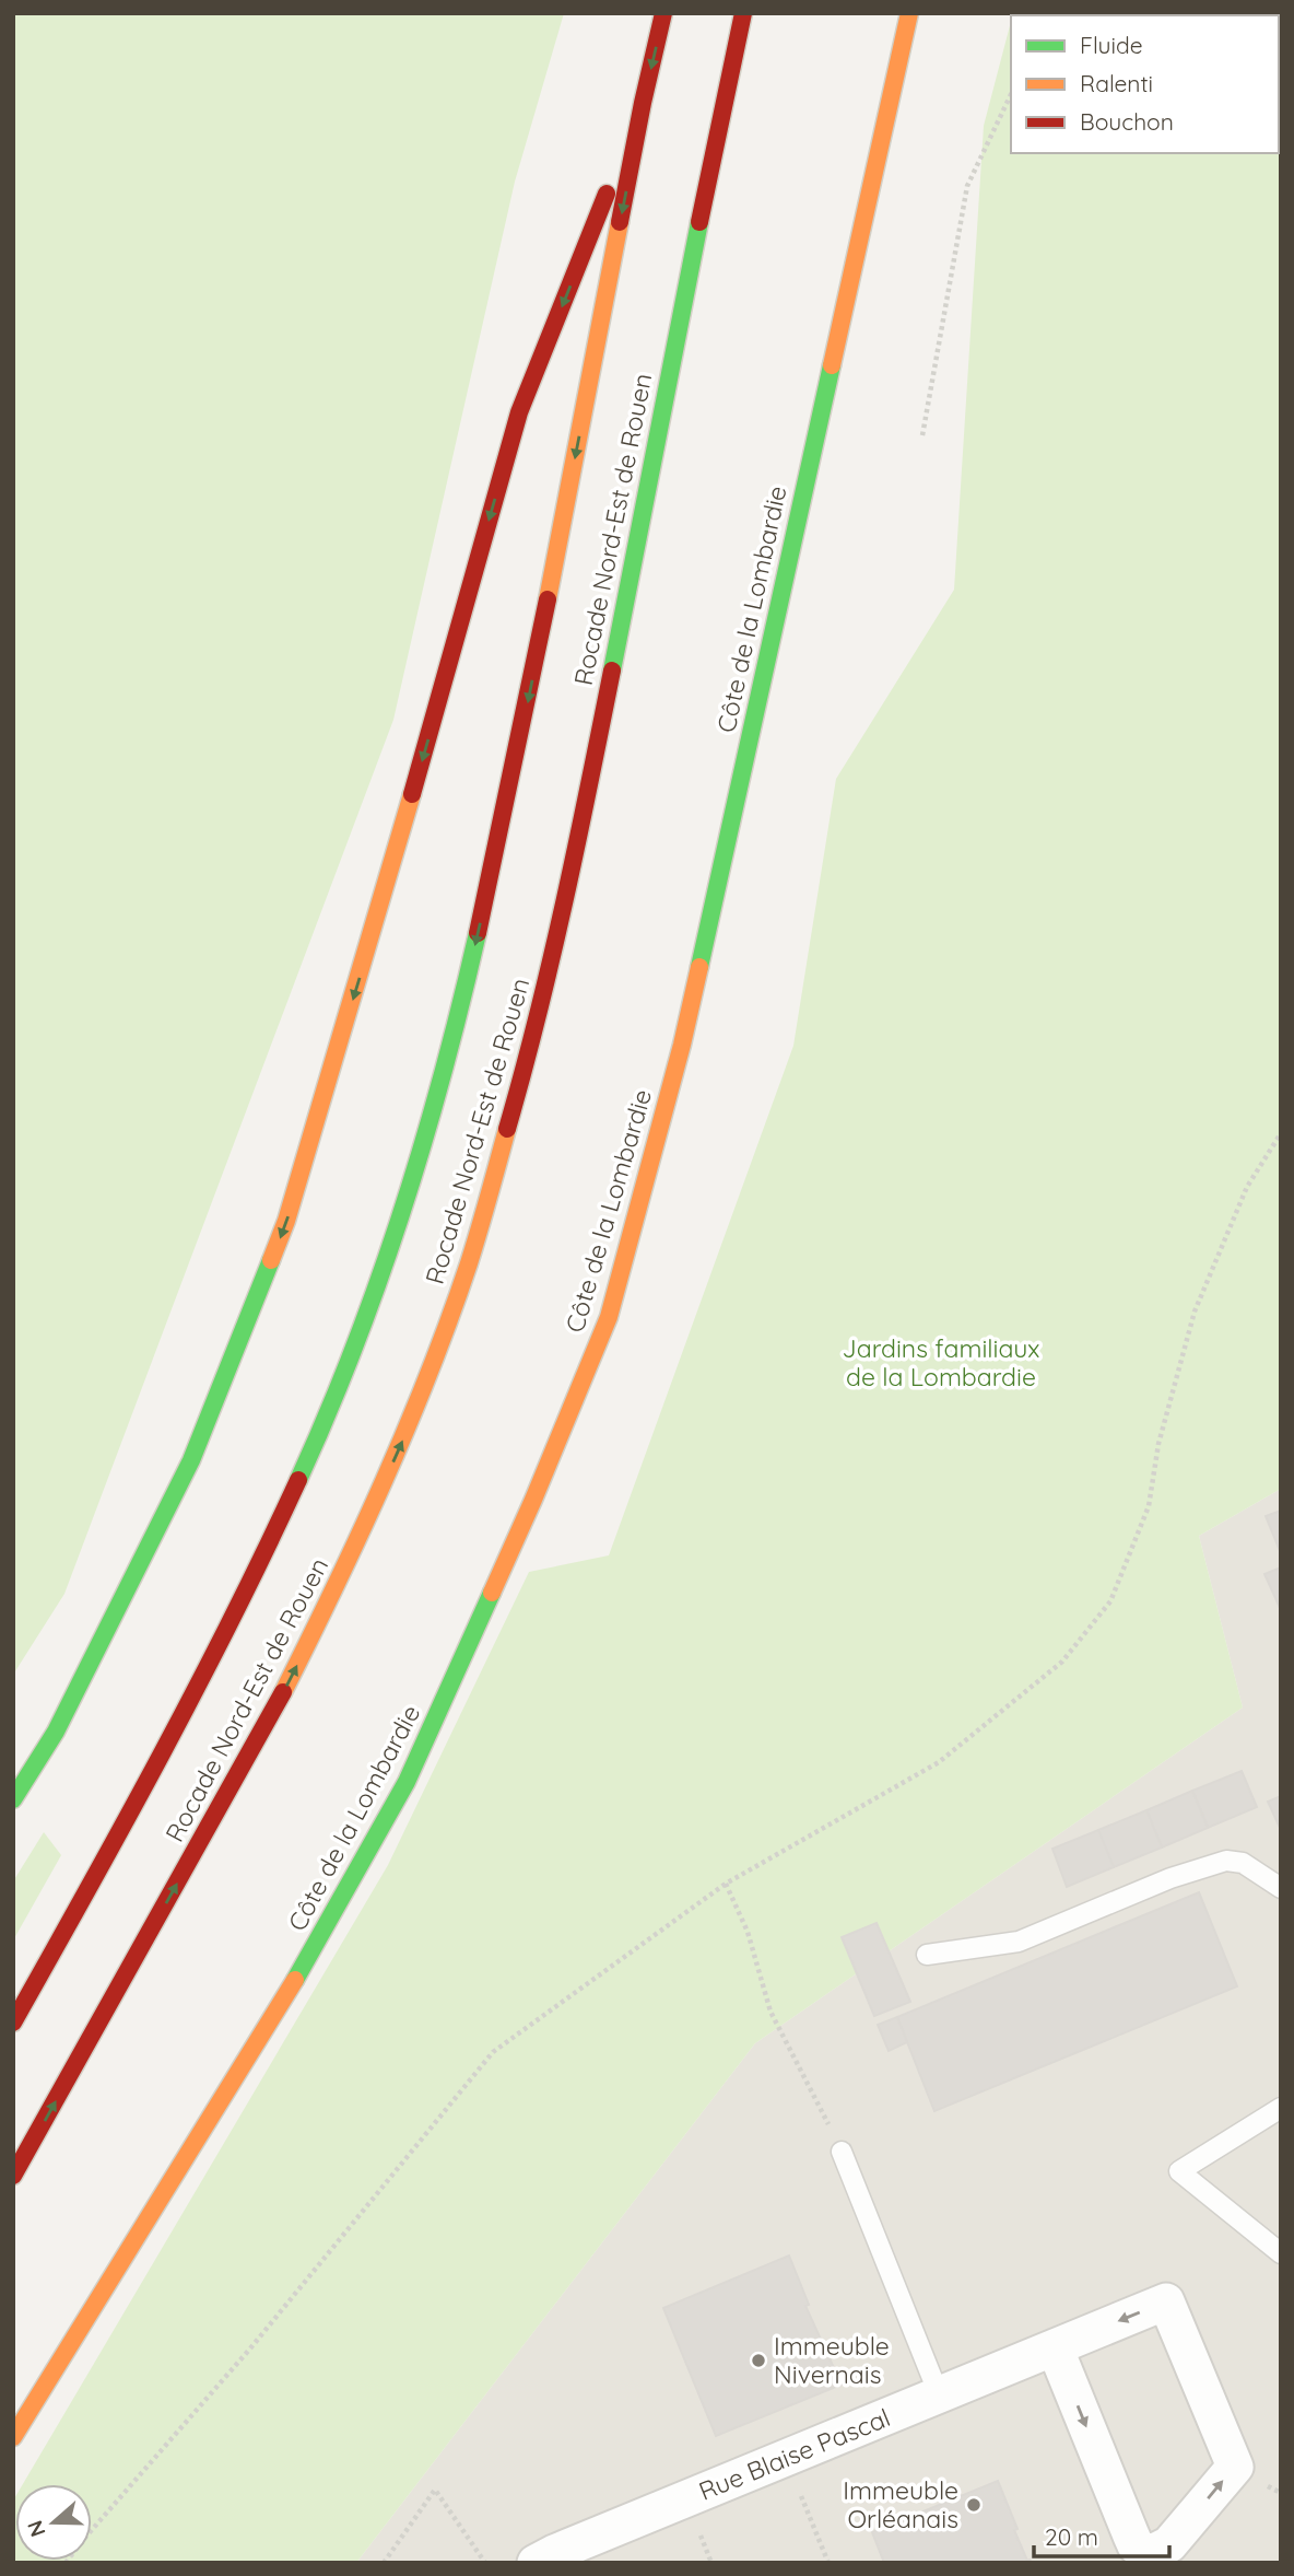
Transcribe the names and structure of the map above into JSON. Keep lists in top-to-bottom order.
{
  "streets": {
    "main road": ["Rocade Nord-Est de Rouen", "Côte de la Lombardie"],
    "street": ["Rue Blaise Pascal"]
  },
  "parks": ["Jardins familiaux de la Lombardie"],
  "places": ["Immeuble Nivernais", "Immeuble Orléanais"],
  "legend": ["Fluide", "Ralenti", "Bouchon"],
  "scale_bar": "20 m",
  "north": "left"
}
